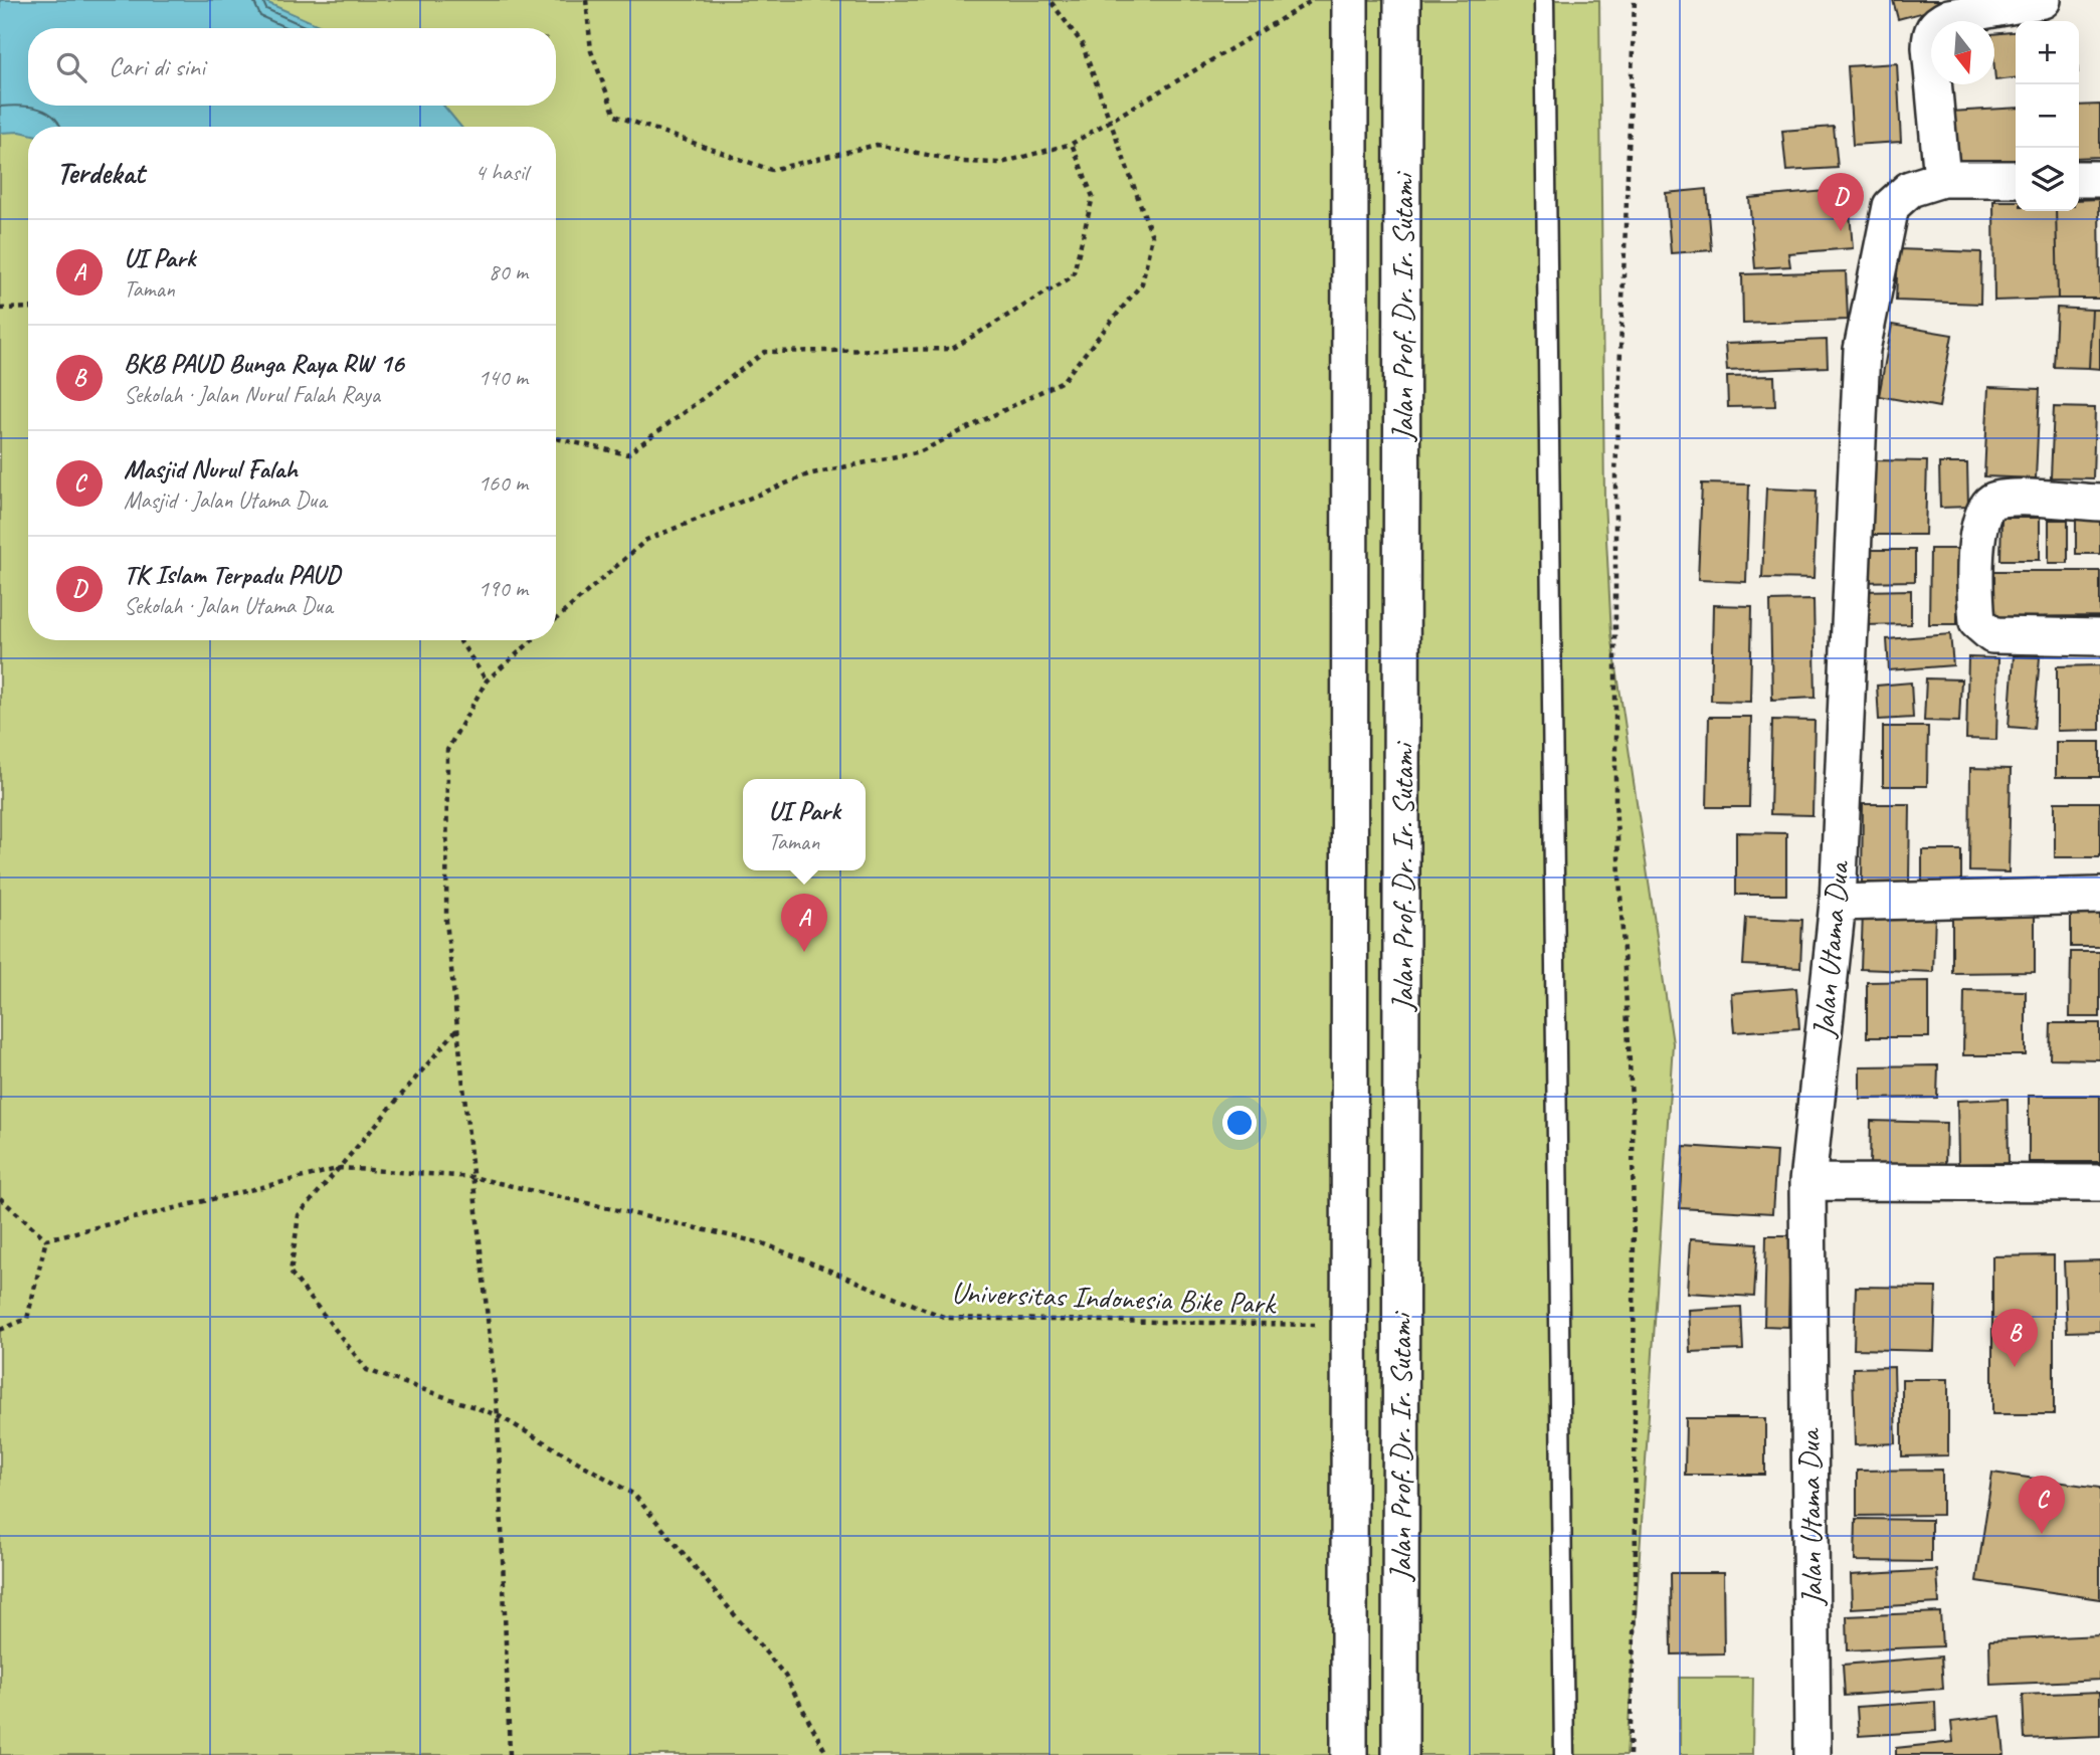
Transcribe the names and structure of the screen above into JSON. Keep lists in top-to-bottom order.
{
  "streets": {
    "street": ["Jalan Prof. Dr. Ir. Sutami", "Jalan Utama Dua"],
    "path": ["Universitas Indonesia Bike Park"]
  },
  "crossings": [
    ["Jalan Prof. Dr. Ir. Sutami", "Universitas Indonesia Bike Park"]
  ],
  "north": "bottom",
  "page": {
    "map_buttons": ["+", "−"],
    "search": "Cari di sini",
    "heading": ["Terdekat", "4 hasil"],
    "pins": [
      "D",
      "A",
      "B",
      "C"
    ],
    "list": [
      {
        "mark": "A",
        "name": "UI Park",
        "note": "Taman",
        "value": "80 m"
      },
      {
        "mark": "B",
        "name": "BKB PAUD Bunga Raya RW 16",
        "note": "Sekolah · Jalan Nurul Falah Raya",
        "value": "140 m"
      },
      {
        "mark": "C",
        "name": "Masjid Nurul Falah",
        "note": "Masjid · Jalan Utama Dua",
        "value": "160 m"
      },
      {
        "mark": "D",
        "name": "TK Islam Terpadu PAUD",
        "note": "Sekolah · Jalan Utama Dua",
        "value": "190 m"
      }
    ],
    "popup": ["UI Park", "Taman"]
  }
}
